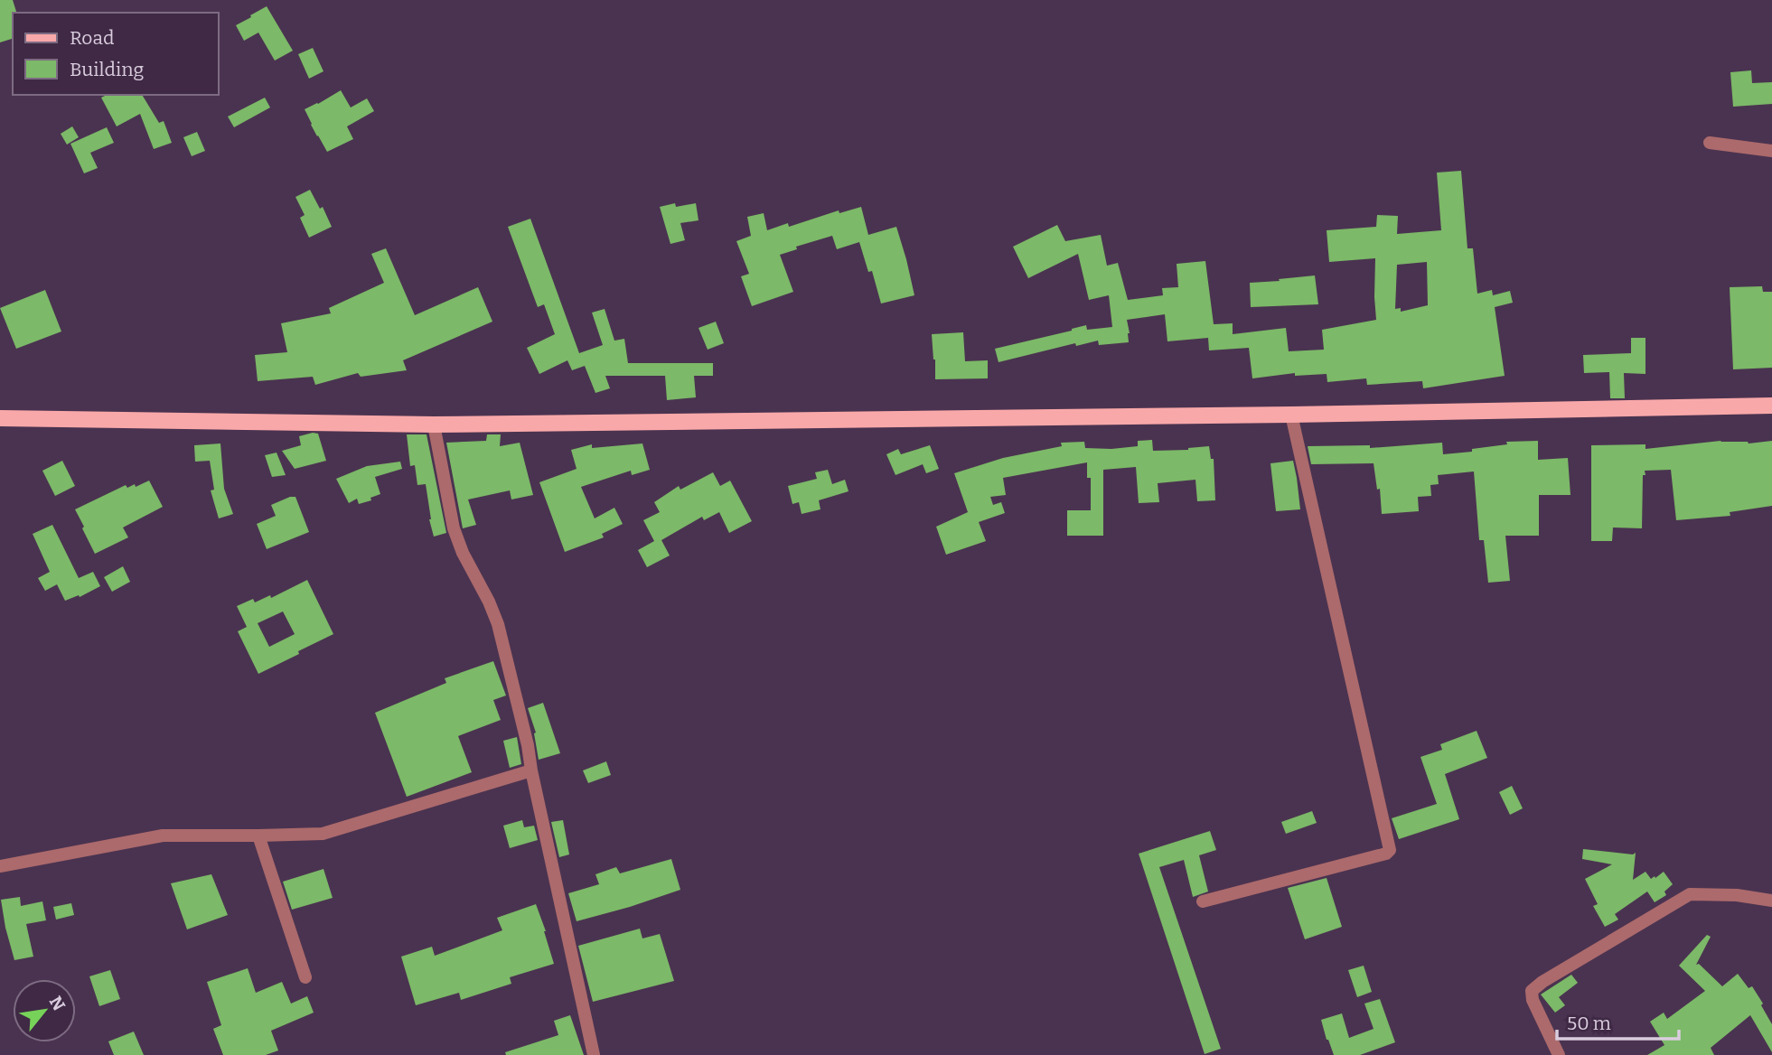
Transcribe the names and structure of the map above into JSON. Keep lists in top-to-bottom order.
{
  "legend": ["Road", "Building"],
  "scale_bar": "50 m",
  "north": "top right"
}
